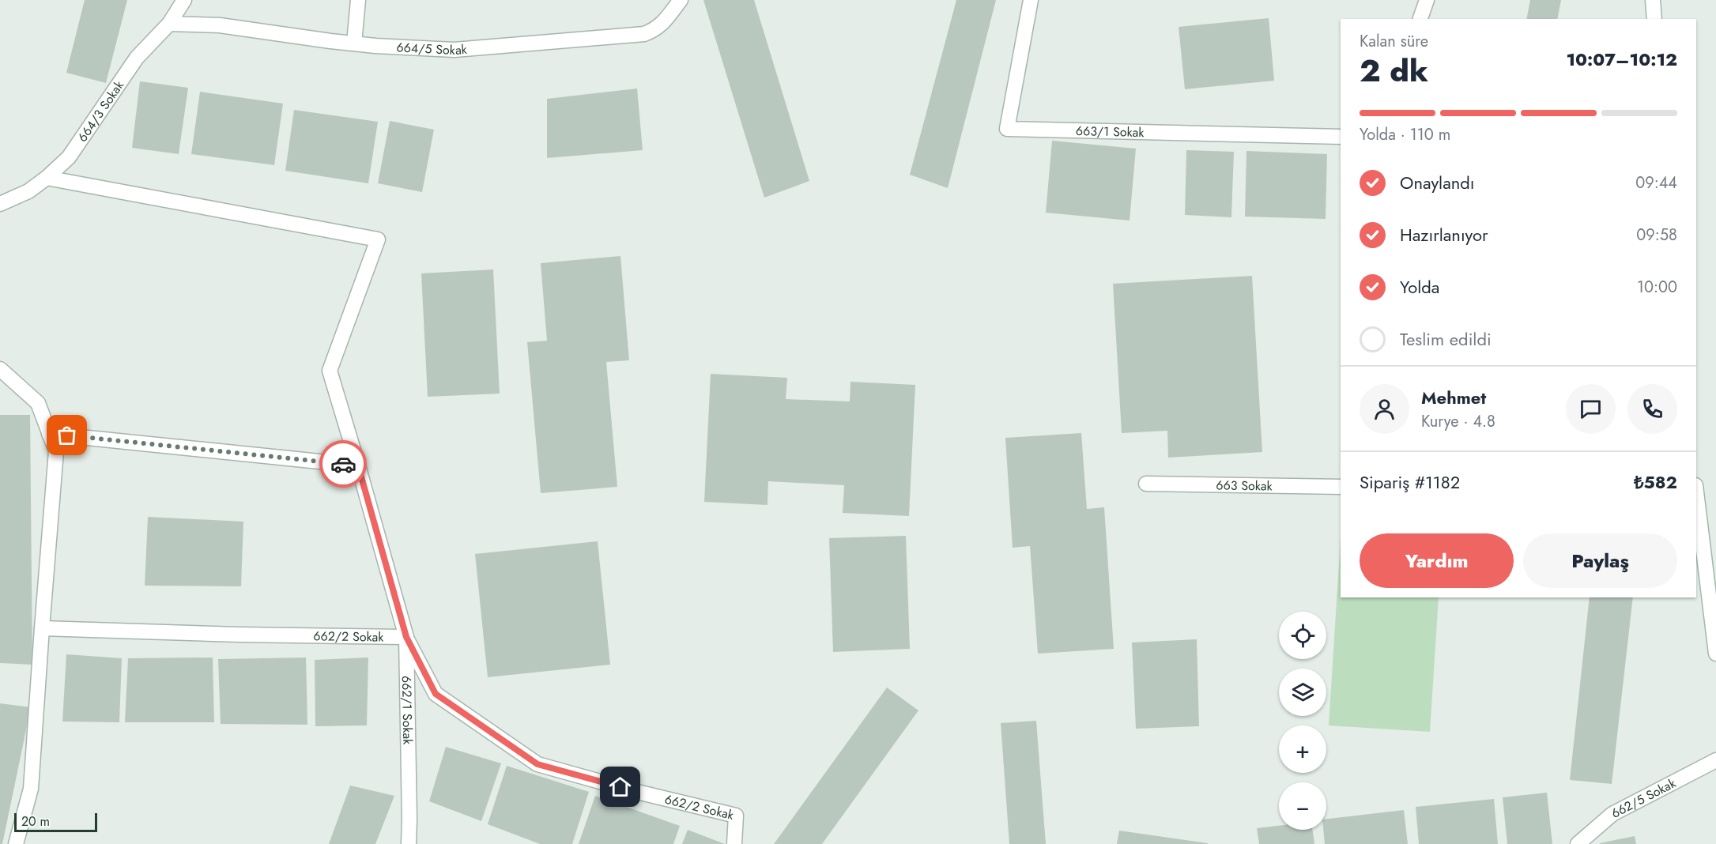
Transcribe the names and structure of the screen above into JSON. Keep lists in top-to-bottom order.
{
  "streets": {
    "street": [
      "664/5 Sokak",
      "664/3 Sokak",
      "663/1 Sokak",
      "663 Sokak",
      "662/2 Sokak",
      "662/1 Sokak",
      "662/5 Sokak"
    ]
  },
  "crossings": [
    ["664/5 Sokak", "664/3 Sokak"],
    ["664/3 Sokak", "662/1 Sokak"],
    ["662/2 Sokak", "662/1 Sokak"]
  ],
  "scale_bar": "20 m",
  "page": {
    "heading": ["2 dk", "Kalan süre", "10:07–10:12"],
    "panel": [
      "Mehmet",
      "Kurye · 4.8",
      "Sipariş #1182",
      "₺582"
    ],
    "bar": "Yolda · 110 m",
    "list": [
      ["Onaylandı", "09:44"],
      ["Hazırlanıyor", "09:58"],
      ["Yolda", "10:00"],
      "Teslim edildi"
    ],
    "buttons": ["Yardım", "Paylaş"],
    "map_buttons": ["+", "−"],
    "scale": "20 m"
  }
}
